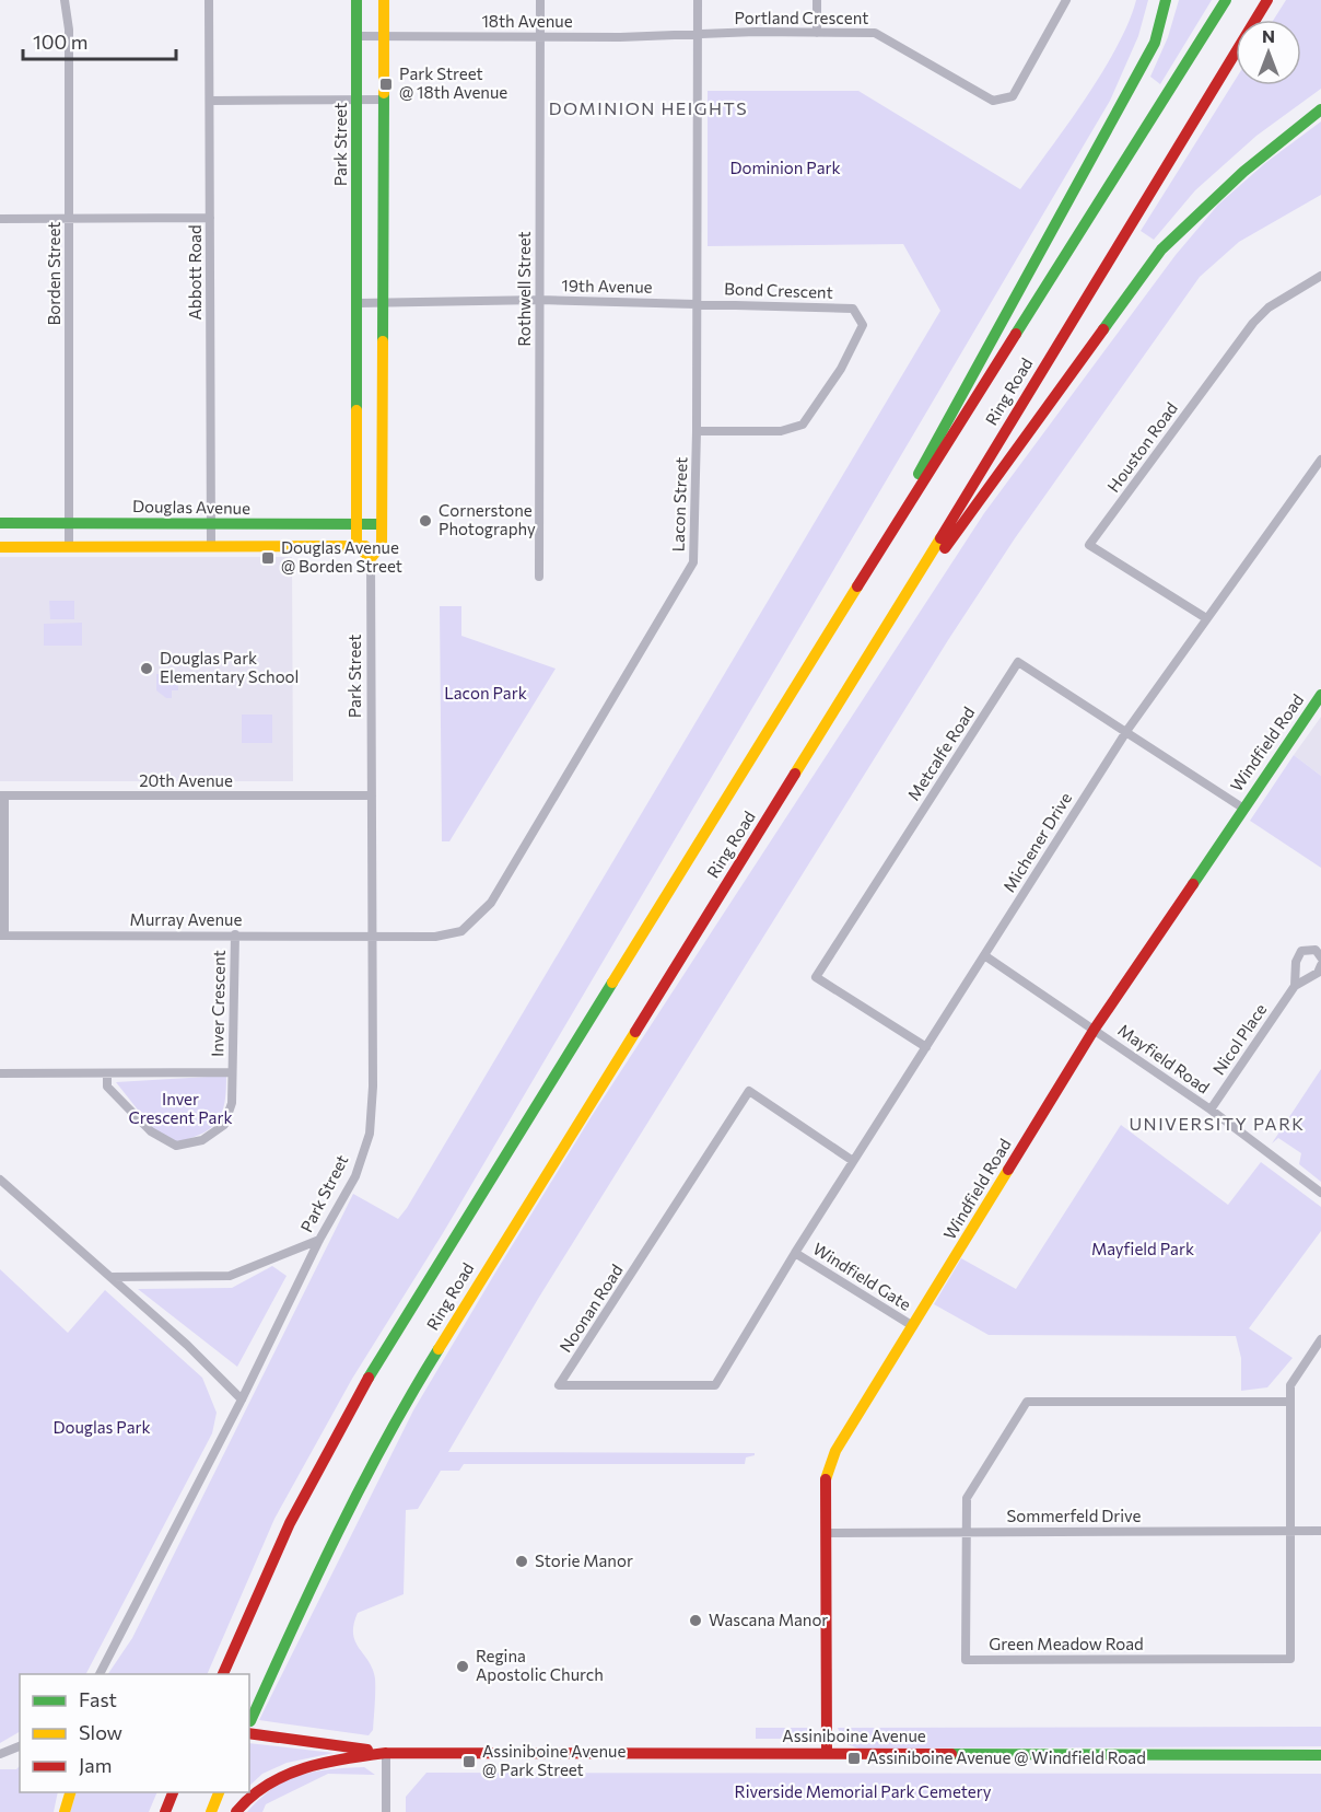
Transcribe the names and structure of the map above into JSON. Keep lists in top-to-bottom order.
{
  "streets": {
    "main road": [
      "Park Street",
      "Ring Road",
      "Douglas Avenue",
      "Windfield Road",
      "Assiniboine Avenue"
    ],
    "street": [
      "Portland Crescent",
      "18th Avenue",
      "Abbott Road",
      "Borden Street",
      "19th Avenue",
      "Rothwell Street",
      "Bond Crescent",
      "Houston Road",
      "Lacon Street",
      "Metcalfe Road",
      "20th Avenue",
      "Michener Drive",
      "Murray Avenue",
      "Inver Crescent",
      "Nicol Place",
      "Mayfield Road",
      "Windfield Gate",
      "Noonan Road",
      "Sommerfeld Drive",
      "Green Meadow Road"
    ]
  },
  "crossings": [
    ["Portland Crescent", "18th Avenue"],
    ["Portland Crescent", "Lacon Street"],
    ["18th Avenue", "Park Street"],
    ["18th Avenue", "Rothwell Street"],
    ["18th Avenue", "Lacon Street"],
    ["Park Street", "19th Avenue"],
    ["Park Street", "Lacon Street"],
    ["Park Street", "Douglas Avenue"],
    ["Park Street", "20th Avenue"],
    ["Park Street", "Murray Avenue"],
    ["Abbott Road", "Douglas Avenue"],
    ["Borden Street", "Douglas Avenue"],
    ["19th Avenue", "Rothwell Street"],
    ["19th Avenue", "Bond Crescent"],
    ["19th Avenue", "Lacon Street"],
    ["Bond Crescent", "Lacon Street"],
    ["Houston Road", "Michener Drive"],
    ["Lacon Street", "Murray Avenue"],
    ["Windfield Road", "Metcalfe Road"],
    ["Windfield Road", "Mayfield Road"],
    ["Windfield Road", "Windfield Gate"],
    ["Windfield Road", "Sommerfeld Drive"],
    ["Windfield Road", "Assiniboine Avenue"],
    ["Metcalfe Road", "Michener Drive"],
    ["Michener Drive", "Mayfield Road"],
    ["Michener Drive", "Windfield Gate"],
    ["Michener Drive", "Noonan Road"],
    ["Murray Avenue", "Inver Crescent"],
    ["Nicol Place", "Mayfield Road"],
    ["Windfield Gate", "Noonan Road"],
    ["Sommerfeld Drive", "Green Meadow Road"]
  ],
  "districts": ["DOMINION HEIGHTS", "UNIVERSITY PARK"],
  "parks": [
    "Dominion Park",
    "Lacon Park",
    "Inver Crescent Park",
    "Mayfield Park",
    "Douglas Park",
    "Riverside Memorial Park Cemetery"
  ],
  "places": {
    "transit": [
      "Park Street @ 18th Avenue",
      "Douglas Avenue @ Borden Street",
      "Assiniboine Avenue @ Windfield Road",
      "Assiniboine Avenue @ Park Street"
    ],
    "other": [
      "Cornerstone Photography",
      "Douglas Park Elementary School",
      "Storie Manor",
      "Wascana Manor",
      "Regina Apostolic Church"
    ]
  },
  "legend": ["Fast", "Slow", "Jam"],
  "scale_bar": "100 m",
  "north": "top"
}
